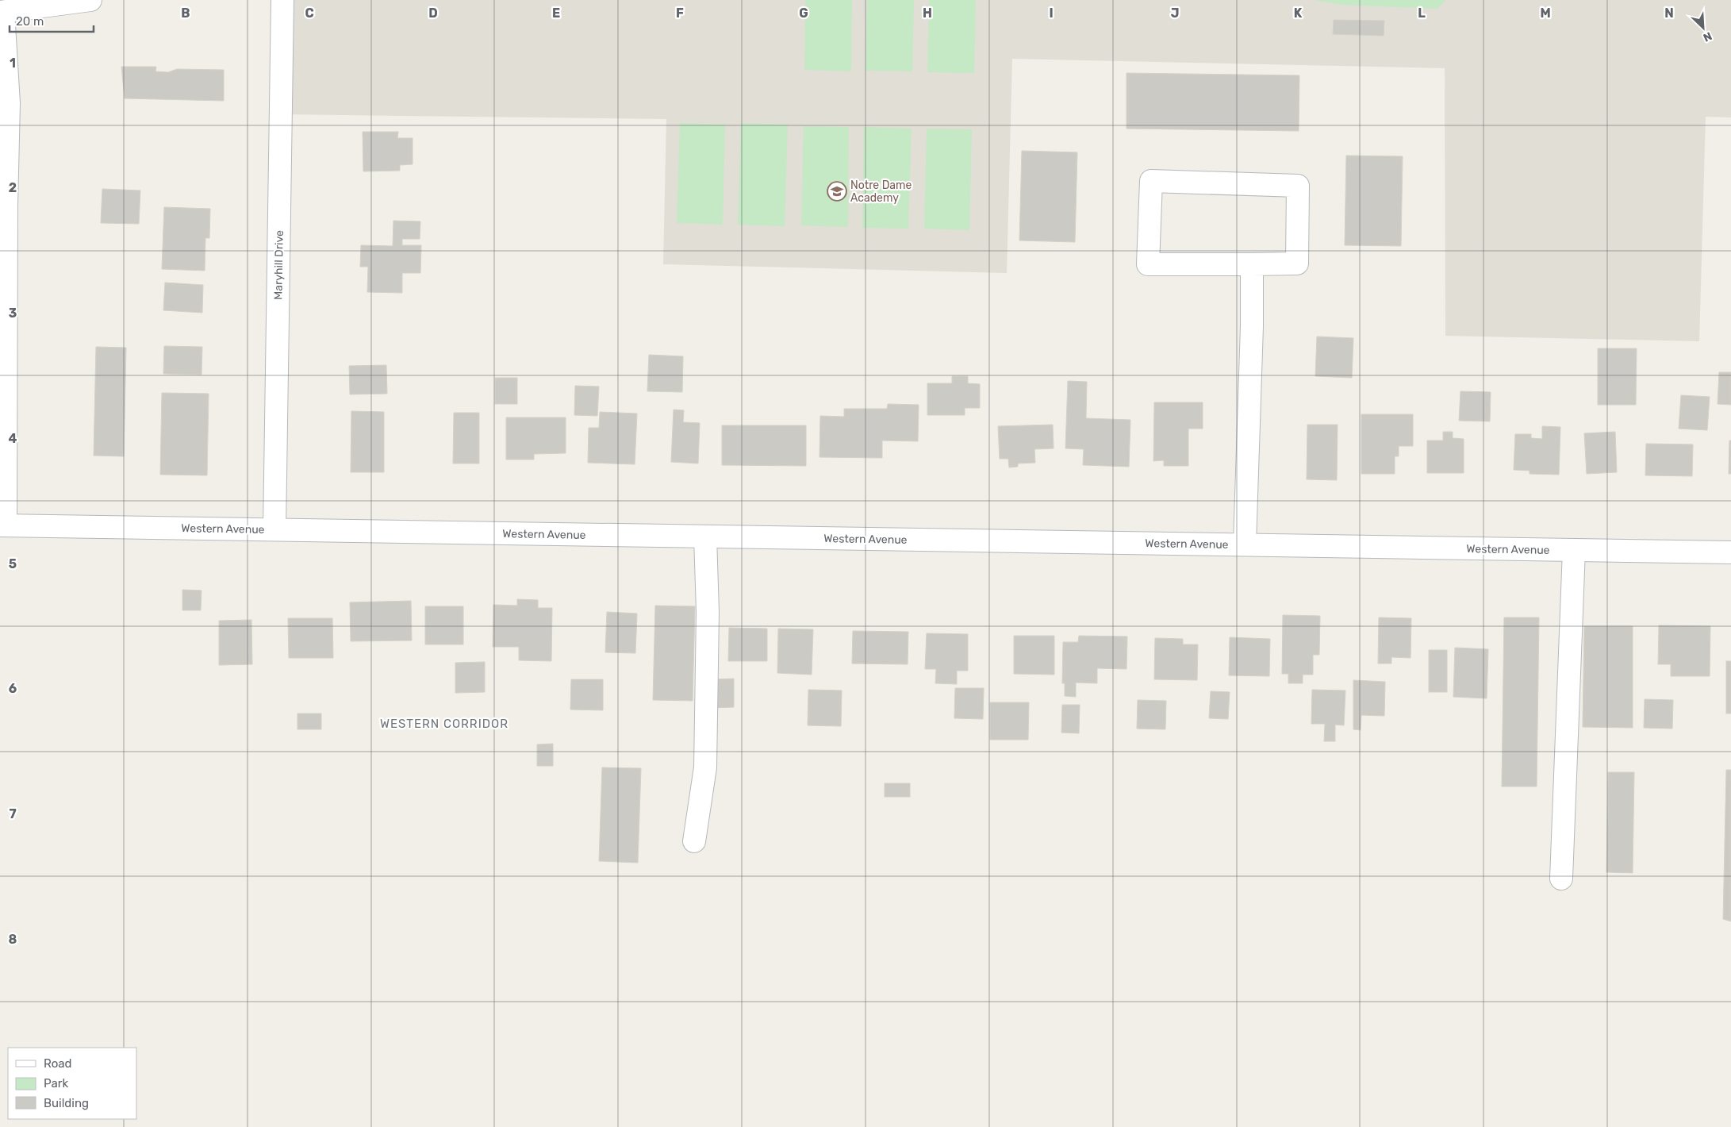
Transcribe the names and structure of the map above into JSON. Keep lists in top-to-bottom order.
{
  "streets": {
    "street": ["Maryhill Drive", "Western Avenue"]
  },
  "crossings": [
    ["Maryhill Drive", "Western Avenue"]
  ],
  "districts": ["WESTERN CORRIDOR"],
  "places": {
    "school or university": ["Notre Dame Academy"]
  },
  "legend": ["Road", "Park", "Building"],
  "scale_bar": "20 m",
  "north": "bottom right",
  "grid": {
    "columns": [
      "B",
      "C",
      "D",
      "E",
      "F",
      "G",
      "H",
      "I",
      "J",
      "K",
      "L",
      "M",
      "N"
    ],
    "rows": [
      "1",
      "2",
      "3",
      "4",
      "5",
      "6",
      "7",
      "8"
    ]
  }
}
